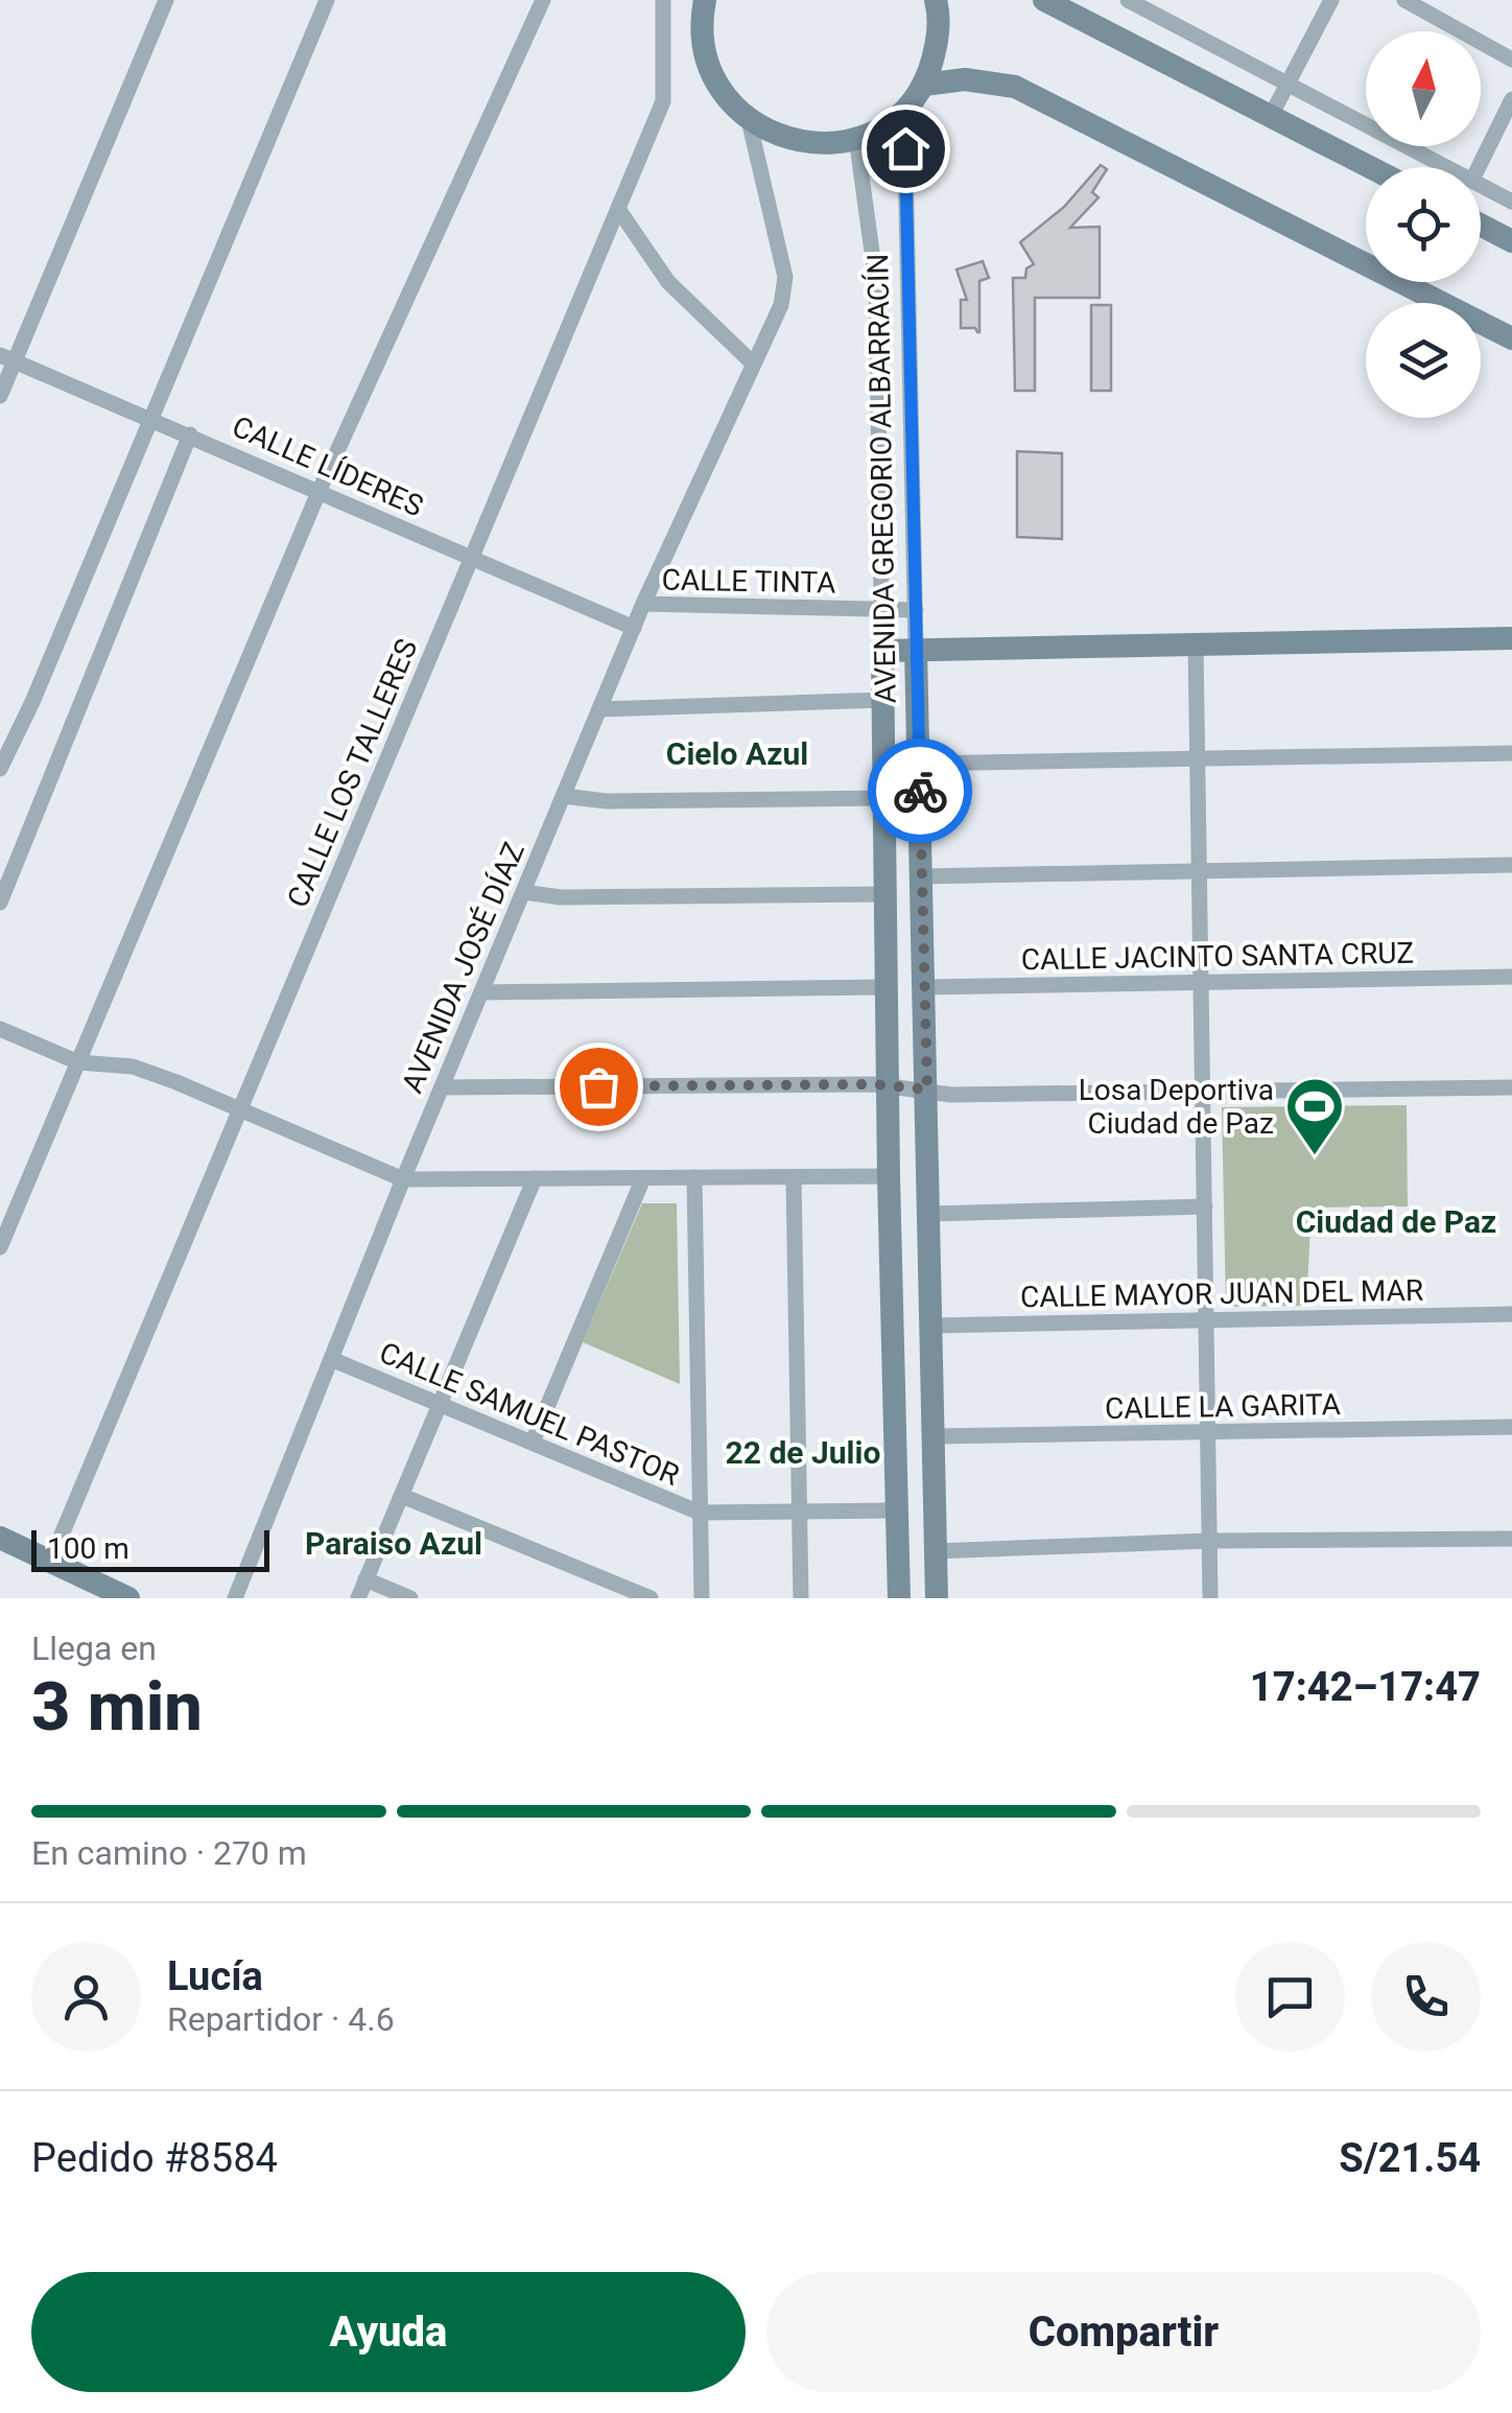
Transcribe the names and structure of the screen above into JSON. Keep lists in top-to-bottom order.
{
  "streets": {
    "street": [
      "CALLE LÍDERES",
      "AVENIDA GREGORIO ALBARRACÍN",
      "CALLE TINTA",
      "CALLE LOS TALLERES",
      "CALLE JACINTO SANTA CRUZ",
      "AVENIDA JOSÉ DÍAZ",
      "CALLE MAYOR JUAN DEL MAR",
      "CALLE LA GARITA",
      "CALLE SAMUEL PASTOR"
    ]
  },
  "crossings": [
    ["CALLE LÍDERES", "CALLE LOS TALLERES"],
    ["CALLE LÍDERES", "AVENIDA JOSÉ DÍAZ"],
    ["AVENIDA GREGORIO ALBARRACÍN", "CALLE TINTA"],
    ["AVENIDA GREGORIO ALBARRACÍN", "CALLE JACINTO SANTA CRUZ"],
    ["AVENIDA GREGORIO ALBARRACÍN", "CALLE MAYOR JUAN DEL MAR"],
    ["AVENIDA GREGORIO ALBARRACÍN", "CALLE LA GARITA"],
    ["AVENIDA GREGORIO ALBARRACÍN", "CALLE SAMUEL PASTOR"],
    ["CALLE TINTA", "AVENIDA JOSÉ DÍAZ"],
    ["AVENIDA JOSÉ DÍAZ", "CALLE SAMUEL PASTOR"]
  ],
  "districts": [
    "Cielo Azul",
    "Ciudad de Paz",
    "22 de Julio",
    "Paraiso Azul"
  ],
  "places": {
    "sports": ["Losa Deportiva Ciudad de Paz"]
  },
  "scale_bar": "100 m",
  "north": "top",
  "page": {
    "scale": "100 m",
    "heading": ["3 min", "Llega en", "17:42–17:47"],
    "panel": [
      "Lucía",
      "Repartidor · 4.6",
      "Pedido #8584",
      "S/21.54"
    ],
    "bar": "En camino · 270 m",
    "buttons": ["Ayuda", "Compartir"]
  }
}
